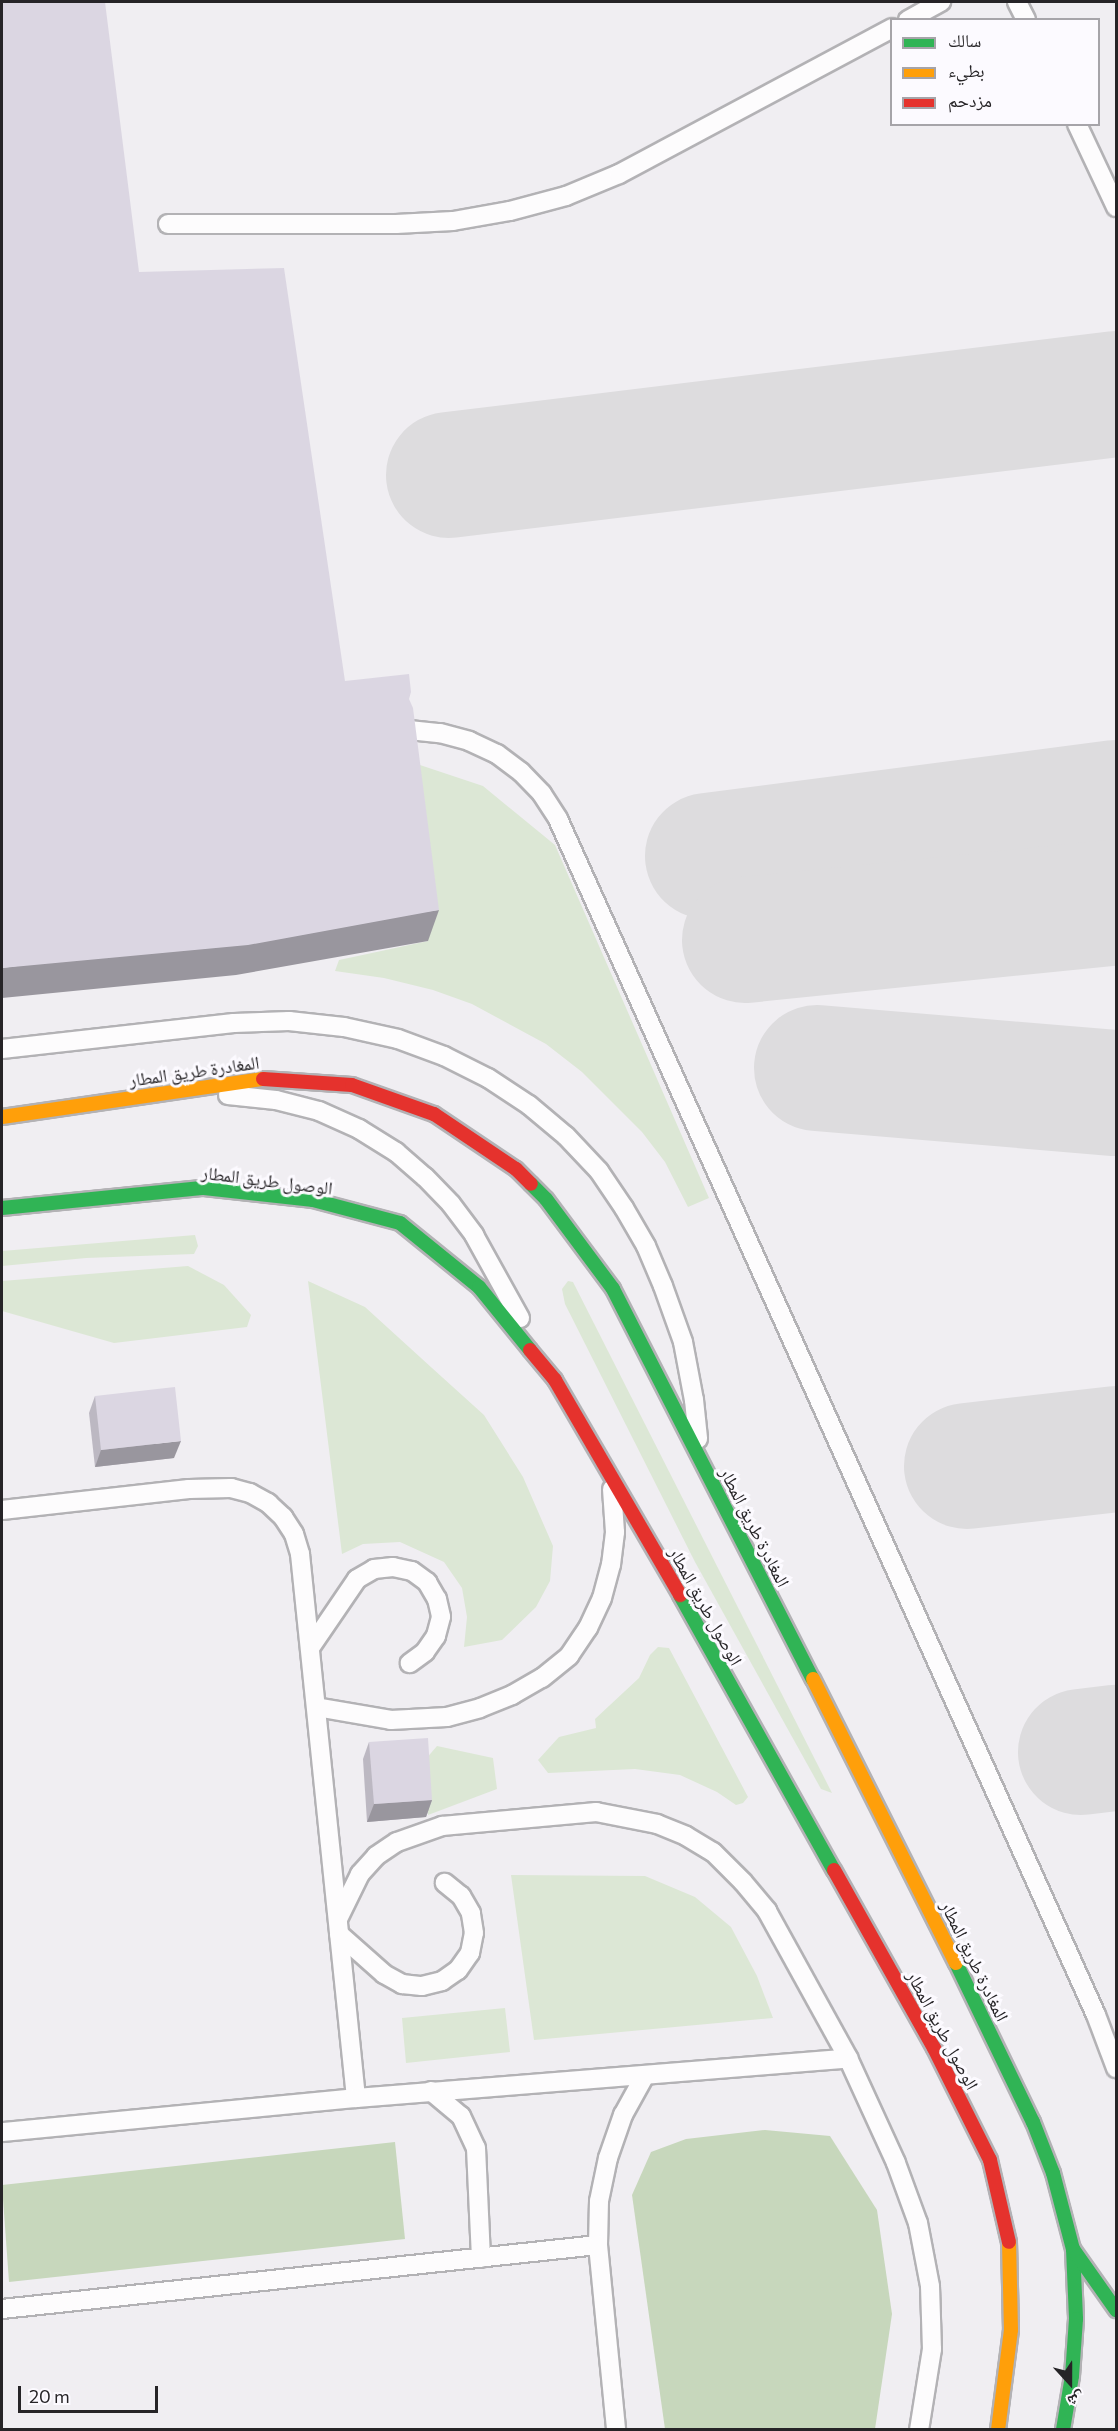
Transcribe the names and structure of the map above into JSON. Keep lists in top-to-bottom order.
{
  "streets": {
    "main road": ["المغادرة طريق المطار", "الوصول طريق المطار"]
  },
  "legend": ["سالك", "بطيء", "مزدحم"],
  "scale_bar": "20 m",
  "north": "bottom"
}
